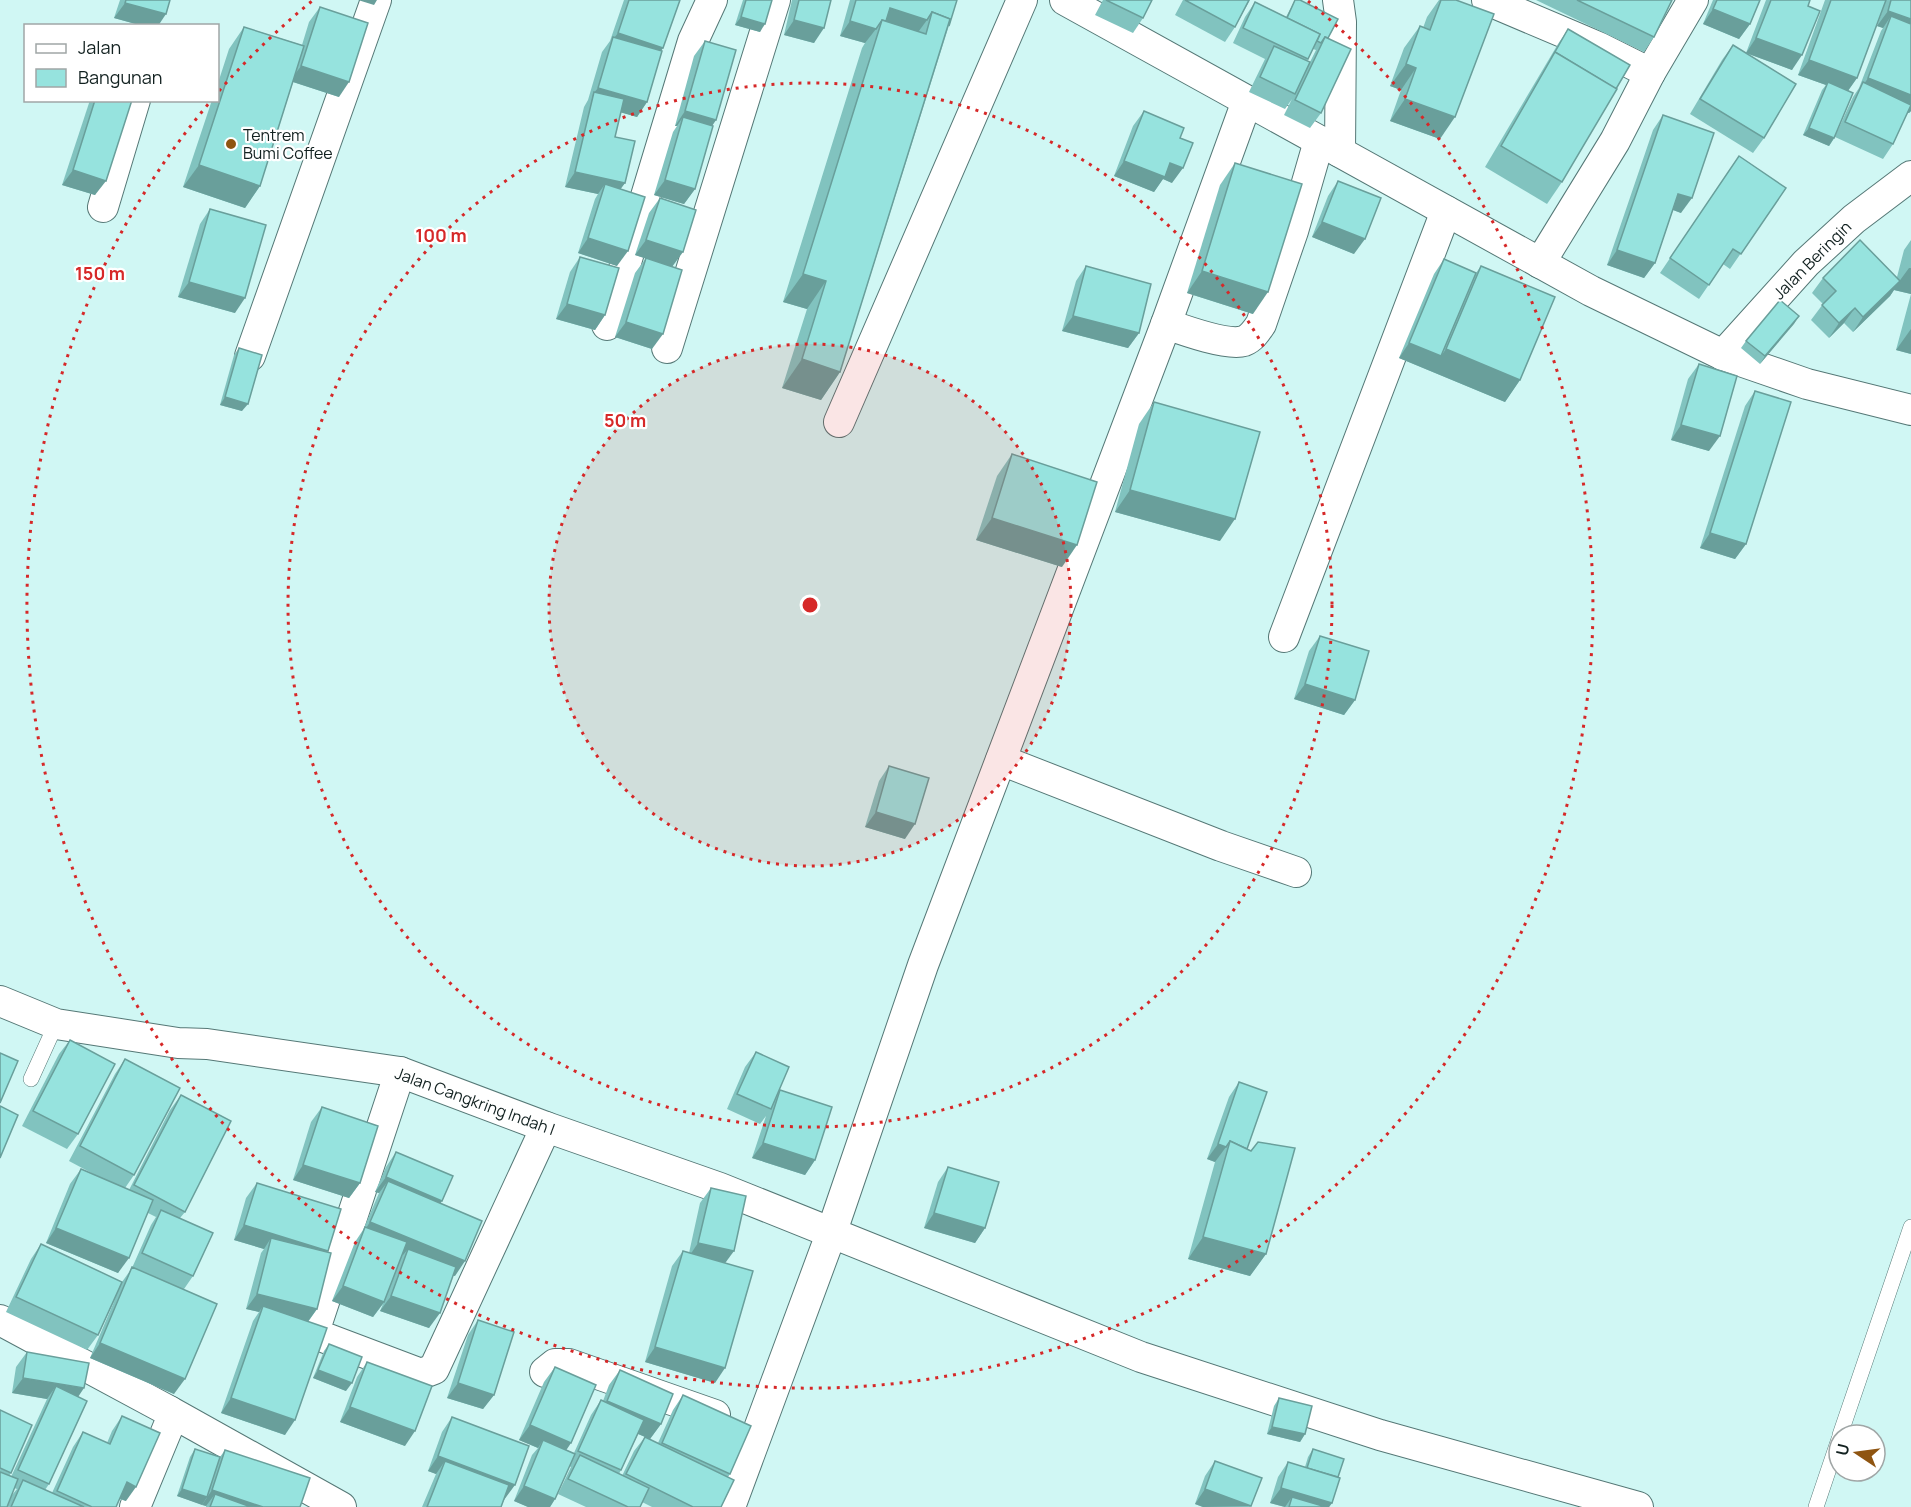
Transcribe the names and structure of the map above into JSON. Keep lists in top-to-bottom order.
{
  "streets": {
    "street": ["Jalan Beringin", "Jalan Cangkring Indah I"]
  },
  "places": ["Tentrem Bumi Coffee"],
  "legend": ["Jalan", "Bangunan"],
  "north": "left",
  "rings": ["100 m", "150 m", "50 m"]
}
